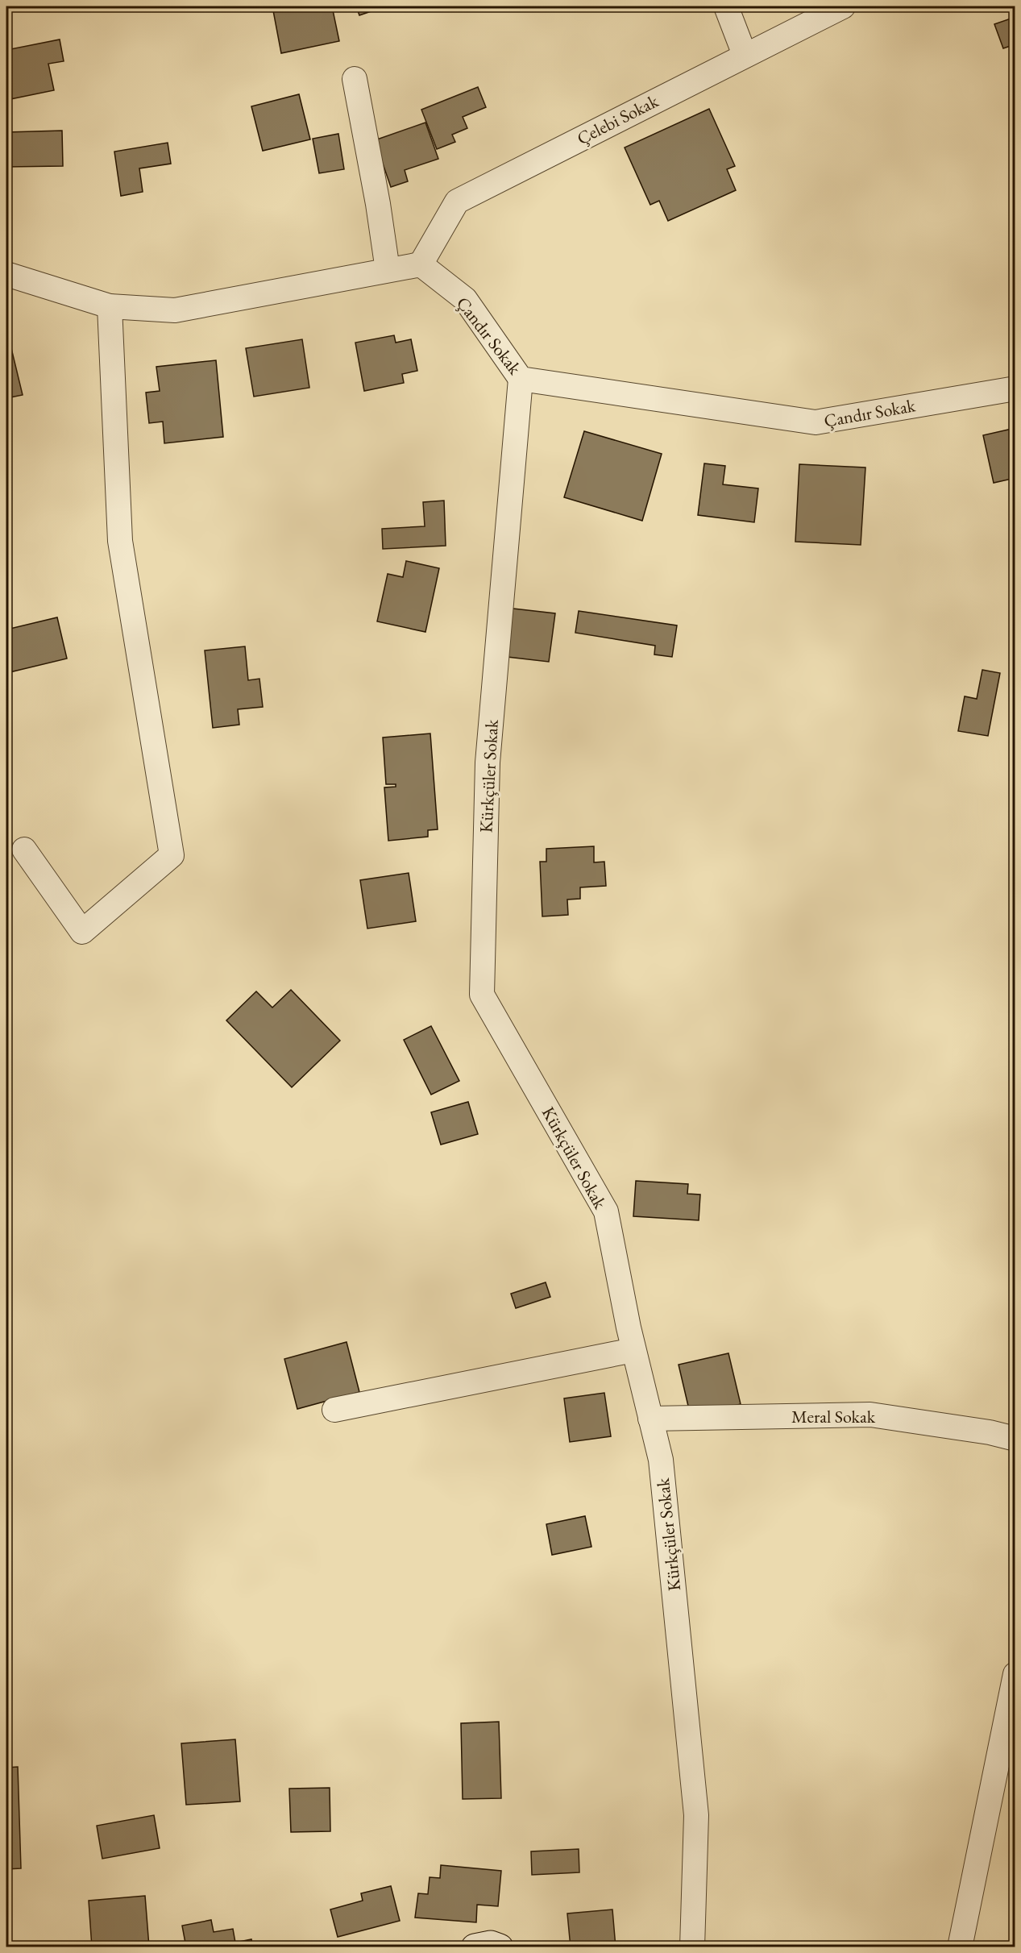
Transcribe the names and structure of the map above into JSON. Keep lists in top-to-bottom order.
{
  "streets": {
    "street": [
      "Çelebi Sokak",
      "Çandır Sokak",
      "Kürkçüler Sokak",
      "Meral Sokak"
    ]
  },
  "crossings": [
    ["Çelebi Sokak", "Çandır Sokak"],
    ["Çandır Sokak", "Kürkçüler Sokak"],
    ["Kürkçüler Sokak", "Meral Sokak"]
  ]
}
